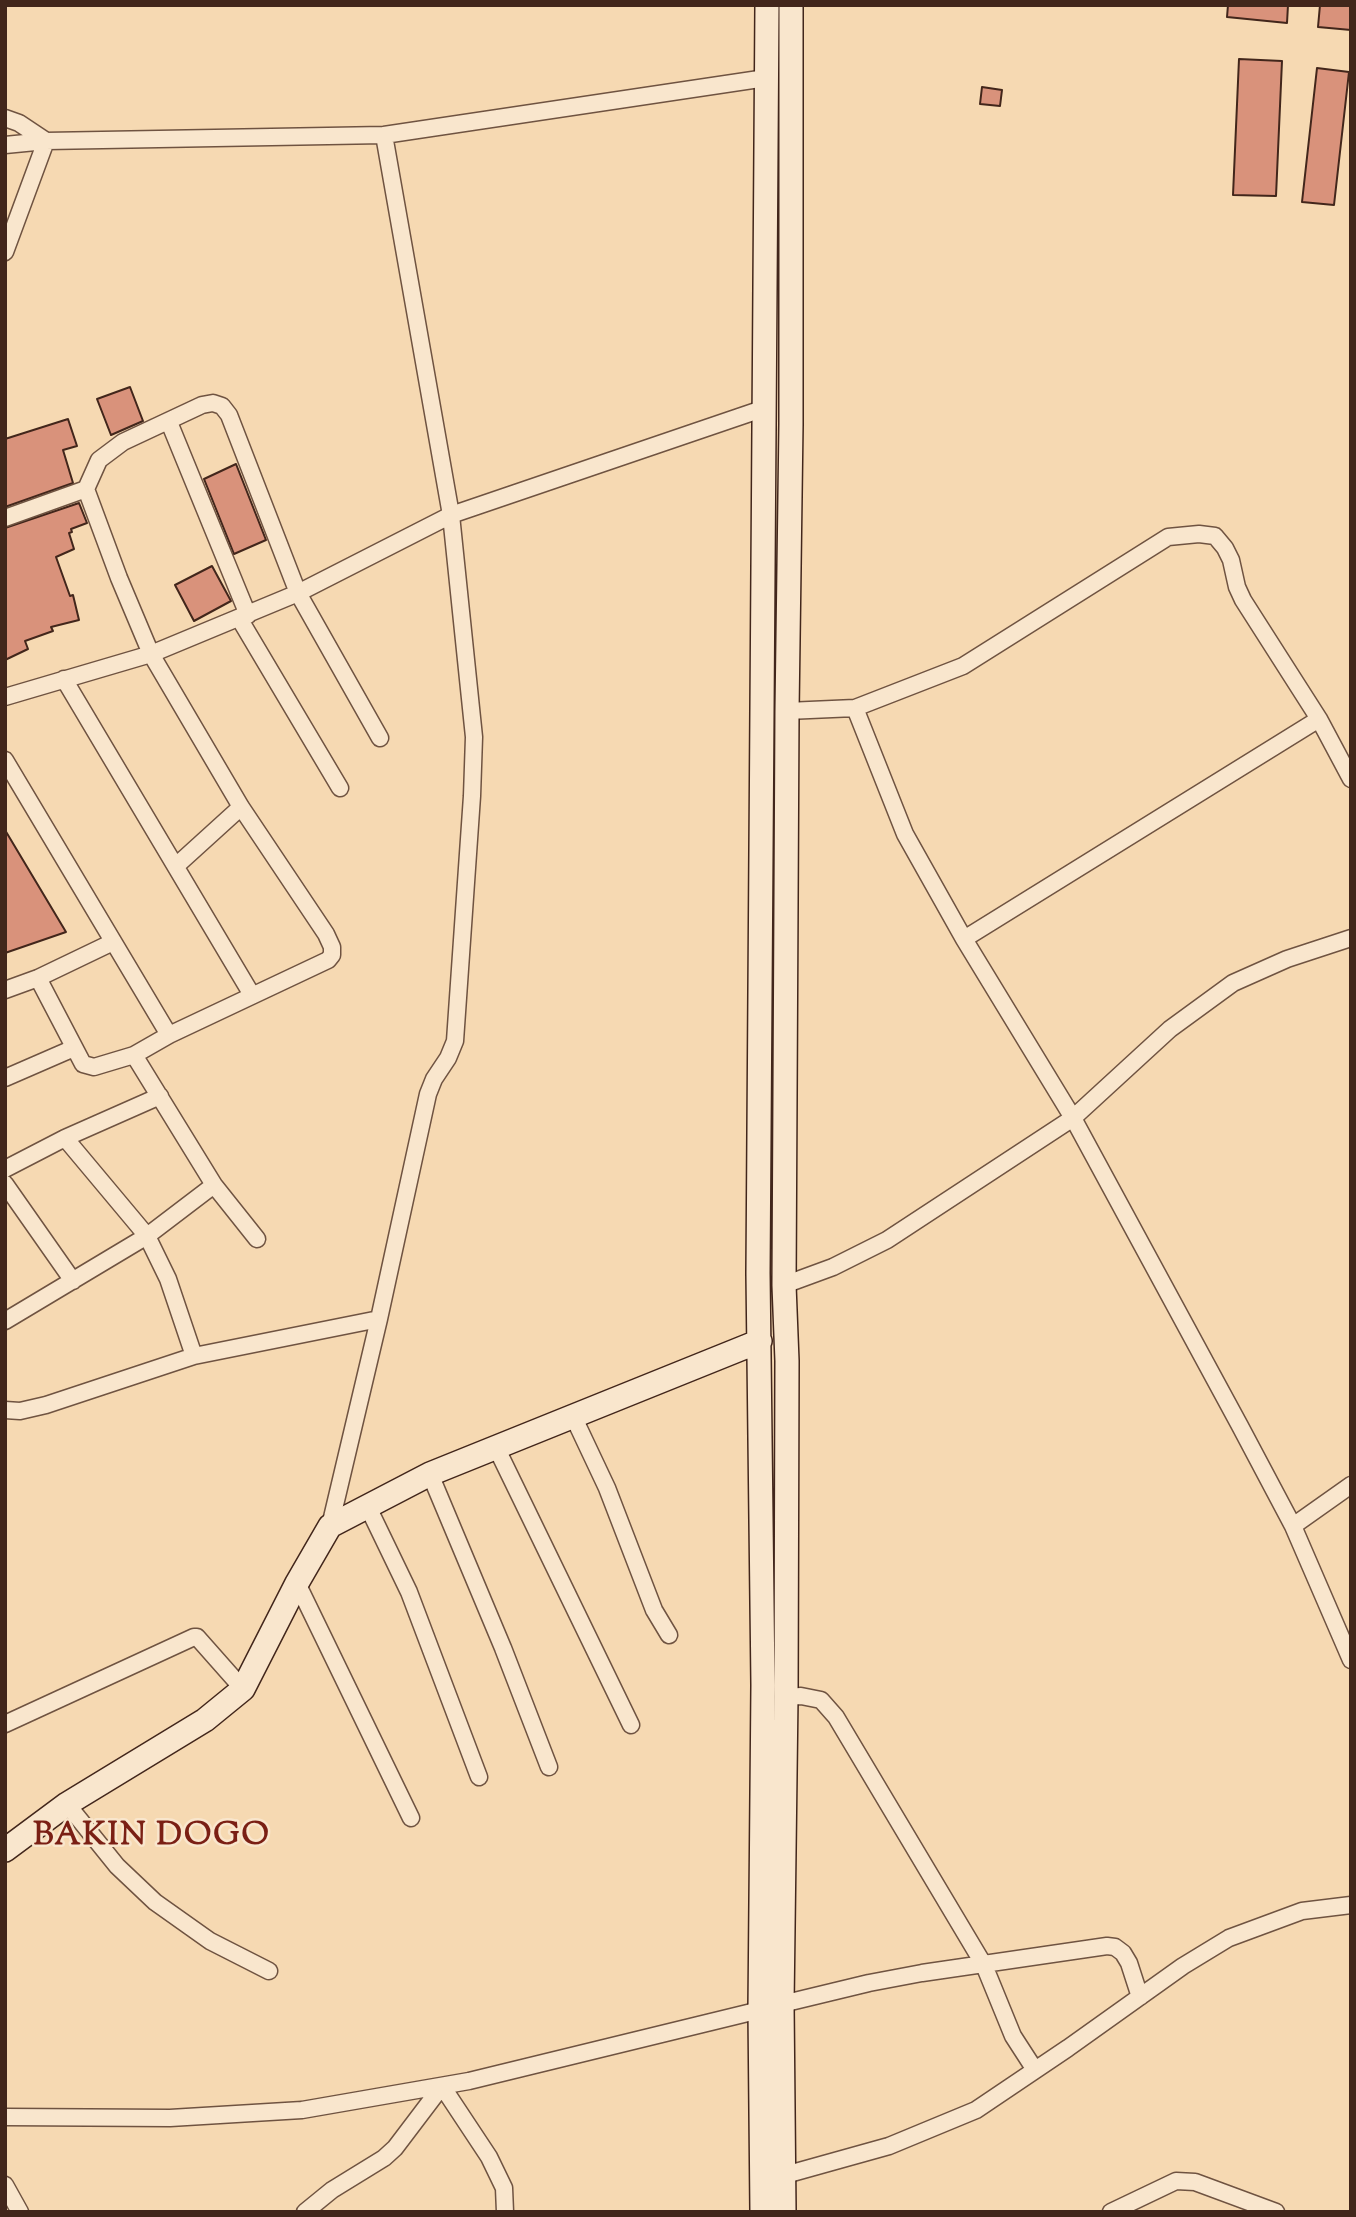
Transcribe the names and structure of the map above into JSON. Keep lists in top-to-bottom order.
{
  "districts": ["BAKIN DOGO"]
}
